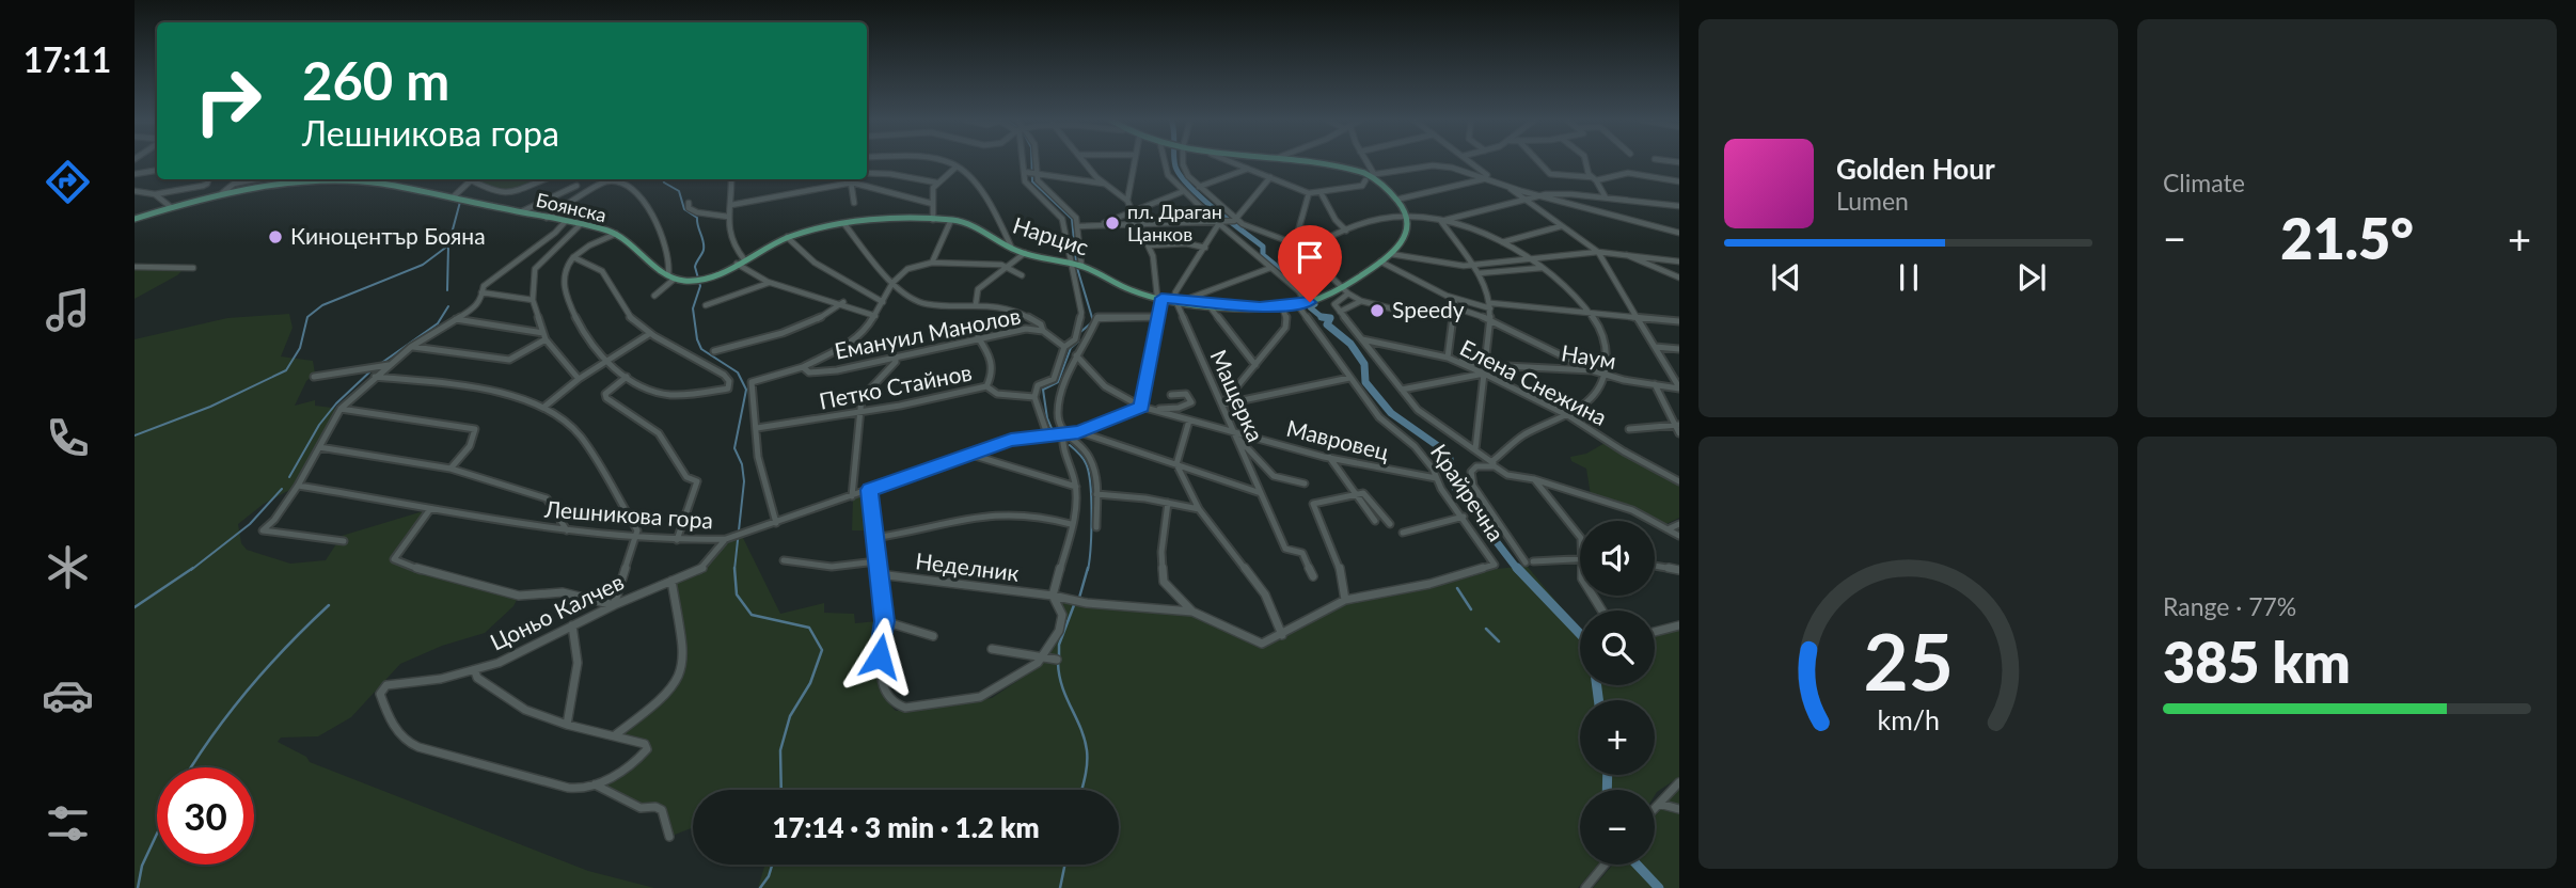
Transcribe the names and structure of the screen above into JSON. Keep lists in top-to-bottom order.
{
  "streets": {
    "main road": ["Боянска", "Нарцис"],
    "street": [
      "Емануил Манолов",
      "Наум",
      "Елена Снежина",
      "Петко Стайнов",
      "Мащерка",
      "Мавровец",
      "Крайречна",
      "Лешникова гора",
      "Неделник",
      "Цоньо Калчев"
    ]
  },
  "crossings": [
    ["Боянска", "Нарцис"],
    ["Нарцис", "Мащерка"],
    ["Нарцис", "Крайречна"],
    ["Емануил Манолов", "Петко Стайнов"],
    ["Наум", "Елена Снежина"],
    ["Мащерка", "Мавровец"],
    ["Мавровец", "Крайречна"],
    ["Мавровец", "Лешникова гора"],
    ["Лешникова гора", "Цоньо Калчев"]
  ],
  "places": ["пл. Драган Цанков", "Киноцентър Бояна", "Speedy"],
  "page": {
    "tabs": "17:11",
    "tile": [
      "Climate",
      ["Range · 77%", "385 km"]
    ],
    "turn": ["260 m", "Лешникова гора"],
    "song": ["Golden Hour", "Lumen"],
    "heat": ["−", "21.5°", "+"],
    "map_buttons": ["+", "−"],
    "limit": "30",
    "trip": "17:14 · 3 min · 1.2 km",
    "gauge": ["25", "km/h"]
  }
}
